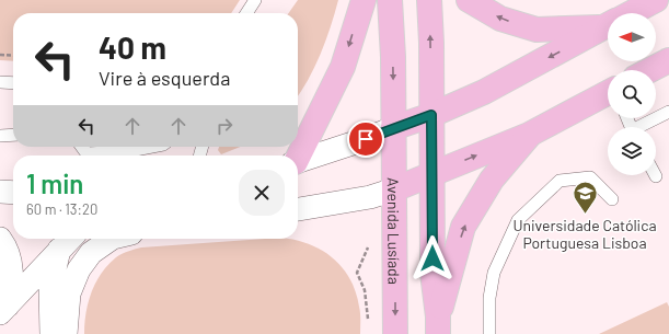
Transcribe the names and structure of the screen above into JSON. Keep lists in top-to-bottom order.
{
  "streets": {
    "main road": ["Avenida Lusíada"]
  },
  "places": {
    "school or university": ["Universidade Católica Portuguesa Lisboa"]
  },
  "north": "left",
  "page": {
    "turn": ["40 m", "Vire à esquerda"],
    "heading": ["1 min", "60 m · 13:20"]
  }
}
